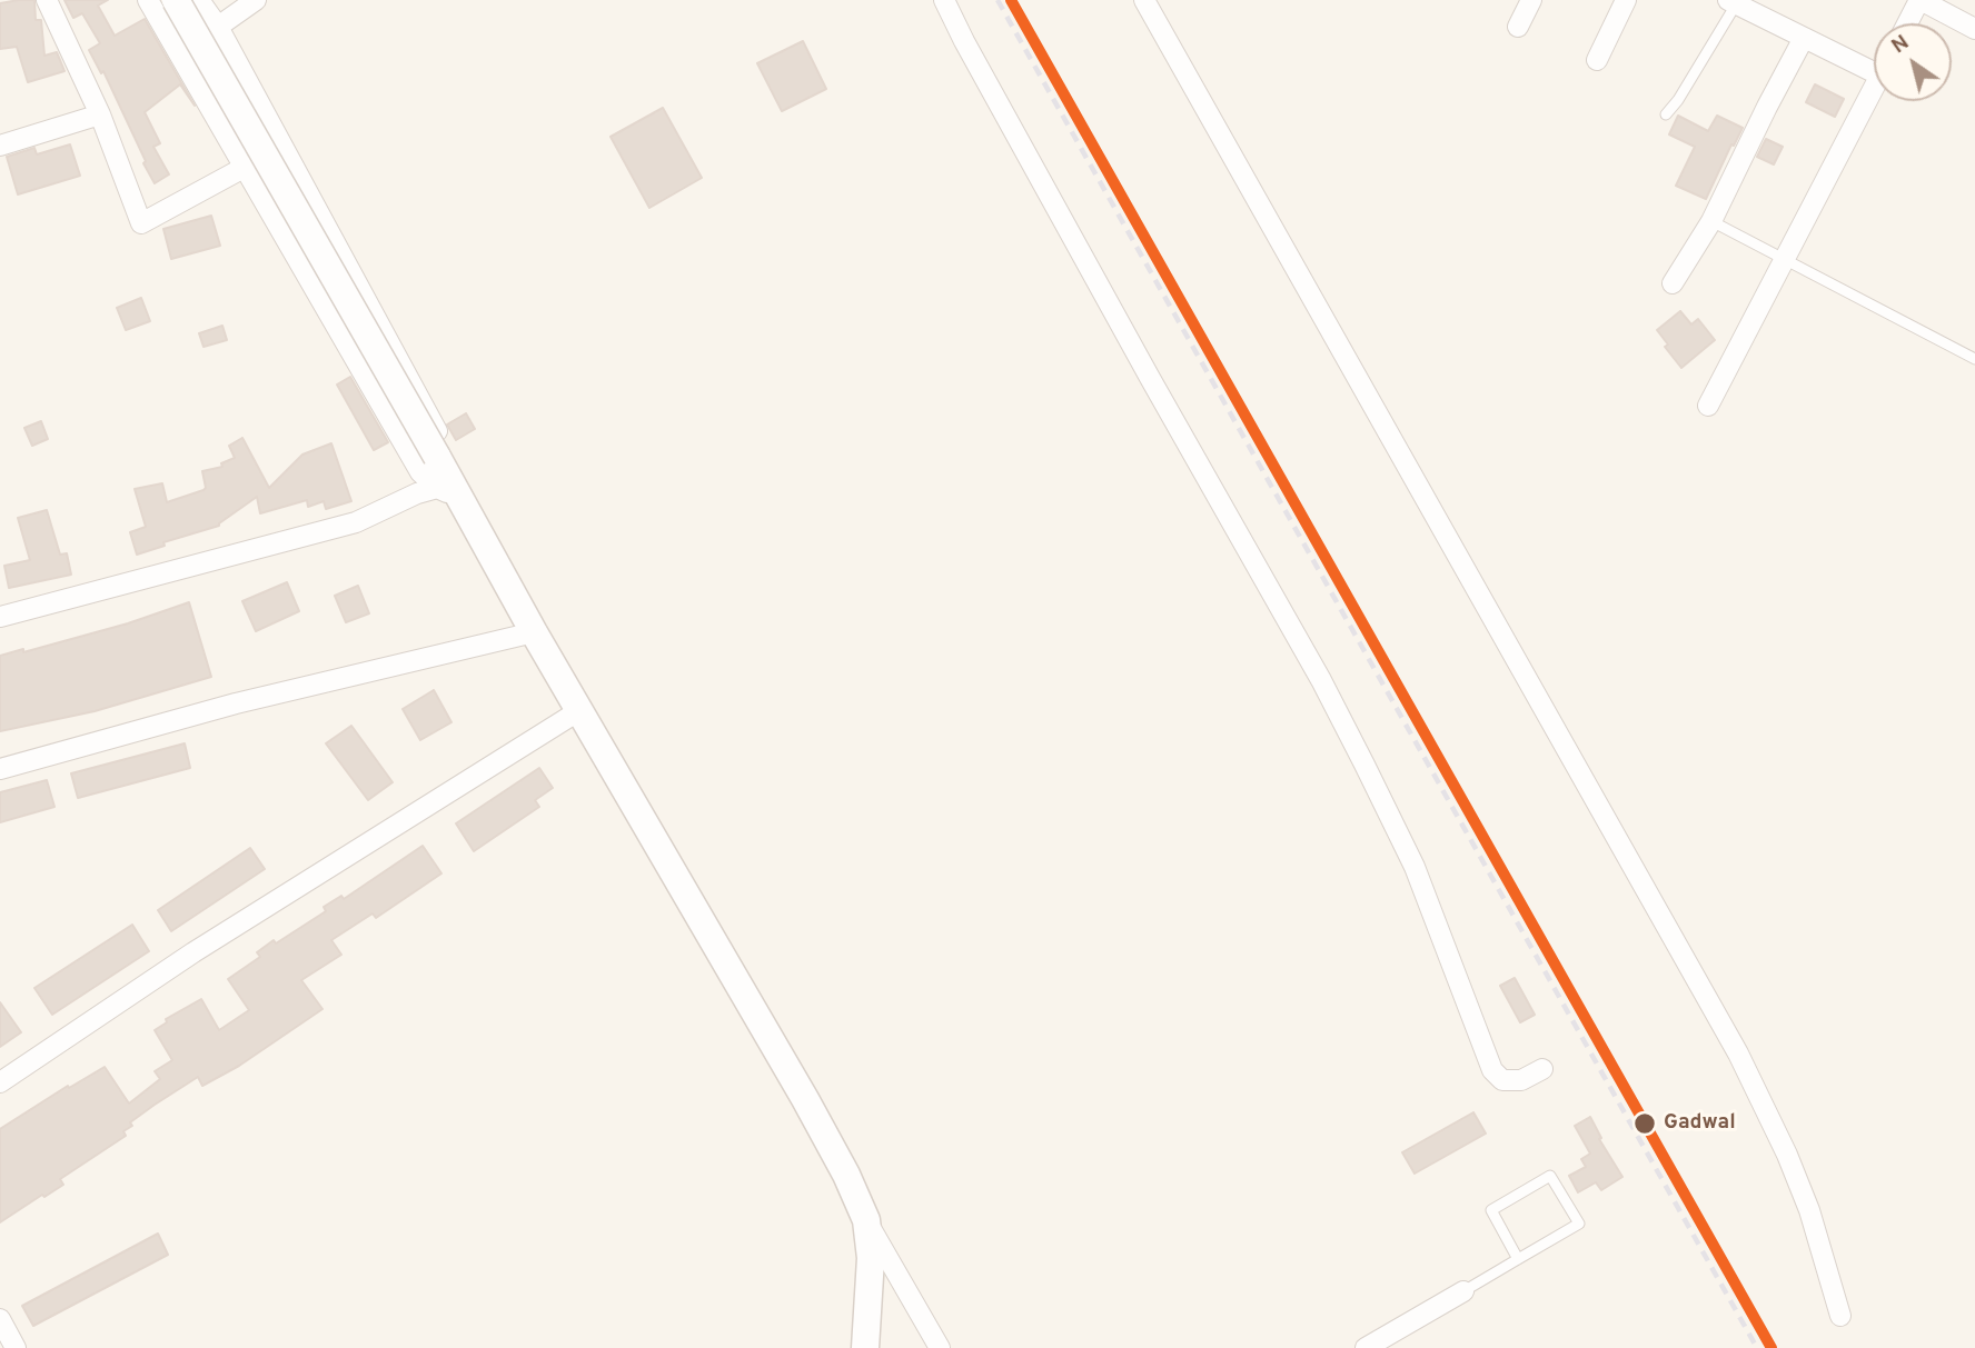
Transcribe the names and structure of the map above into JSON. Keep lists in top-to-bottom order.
{
  "places": ["Gadwal"],
  "north": "top left"
}
